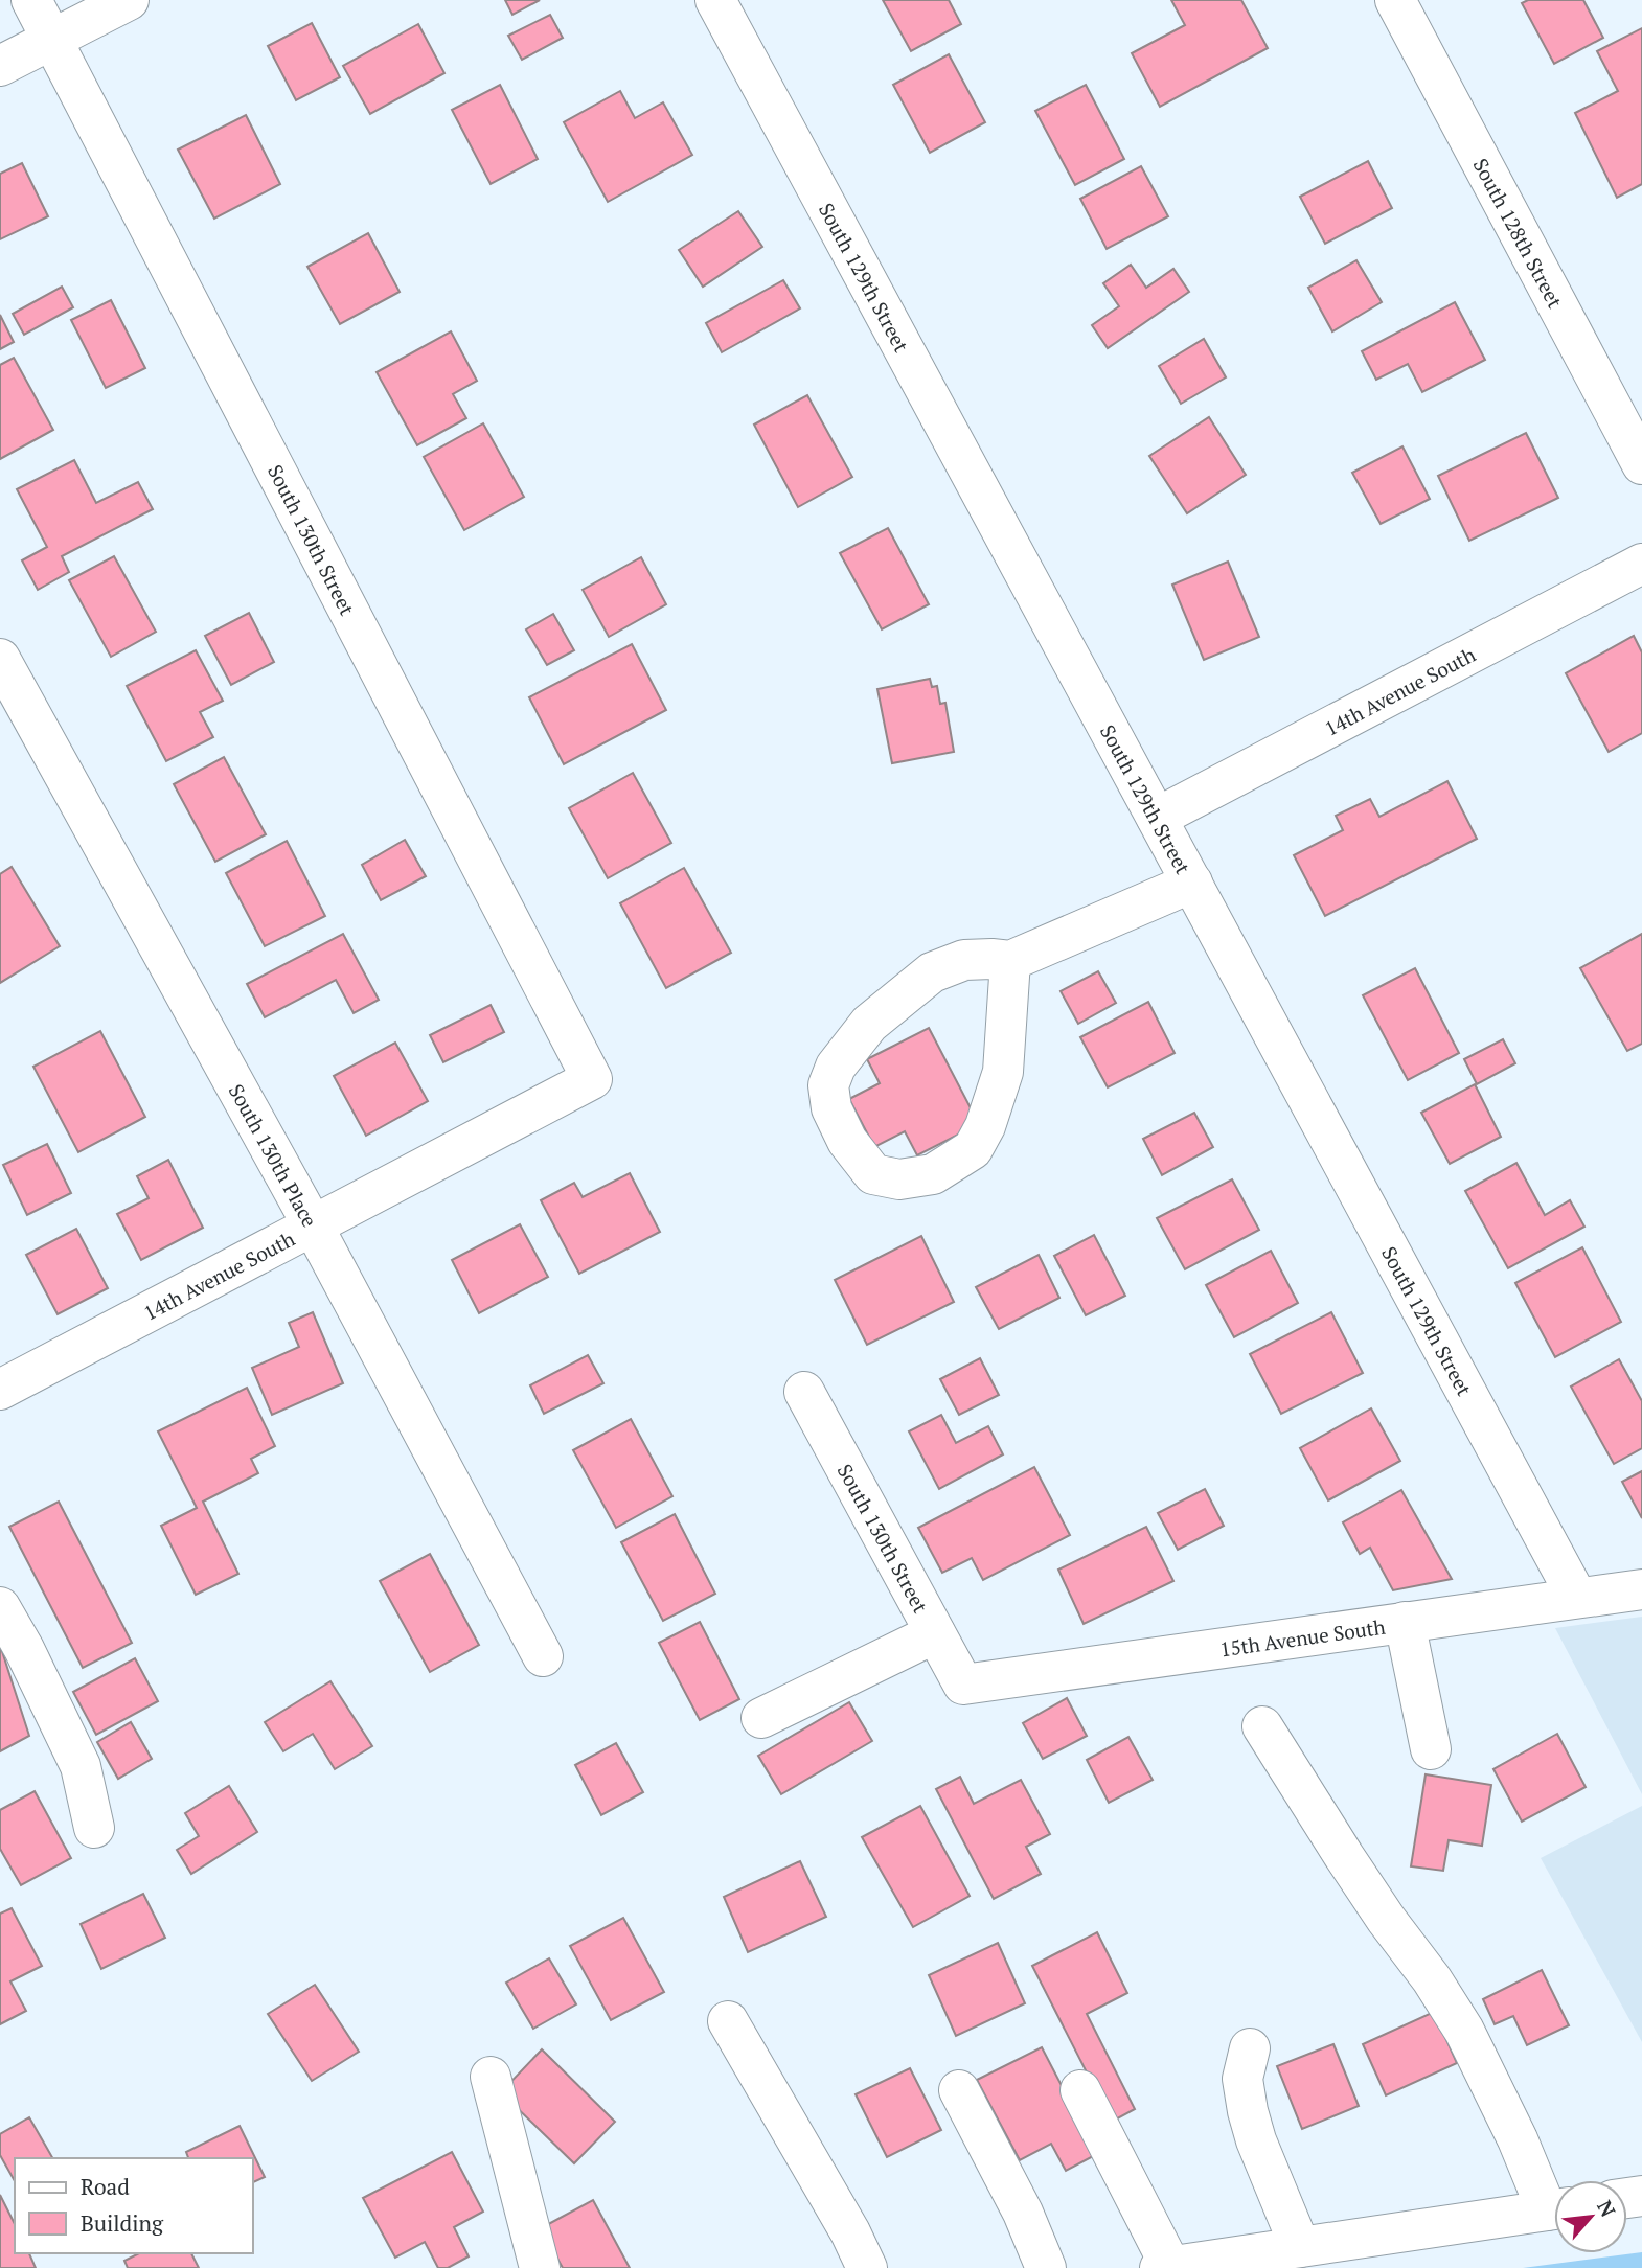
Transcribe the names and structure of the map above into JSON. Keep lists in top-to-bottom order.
{
  "streets": {
    "street": [
      "South 128th Street",
      "South 129th Street",
      "South 130th Street",
      "14th Avenue South",
      "South 130th Place",
      "15th Avenue South"
    ]
  },
  "crossings": [
    ["South 129th Street", "14th Avenue South"],
    ["South 129th Street", "15th Avenue South"],
    ["South 130th Street", "14th Avenue South"],
    ["South 130th Street", "15th Avenue South"],
    ["14th Avenue South", "South 130th Place"]
  ],
  "legend": ["Road", "Building"],
  "north": "top right"
}
